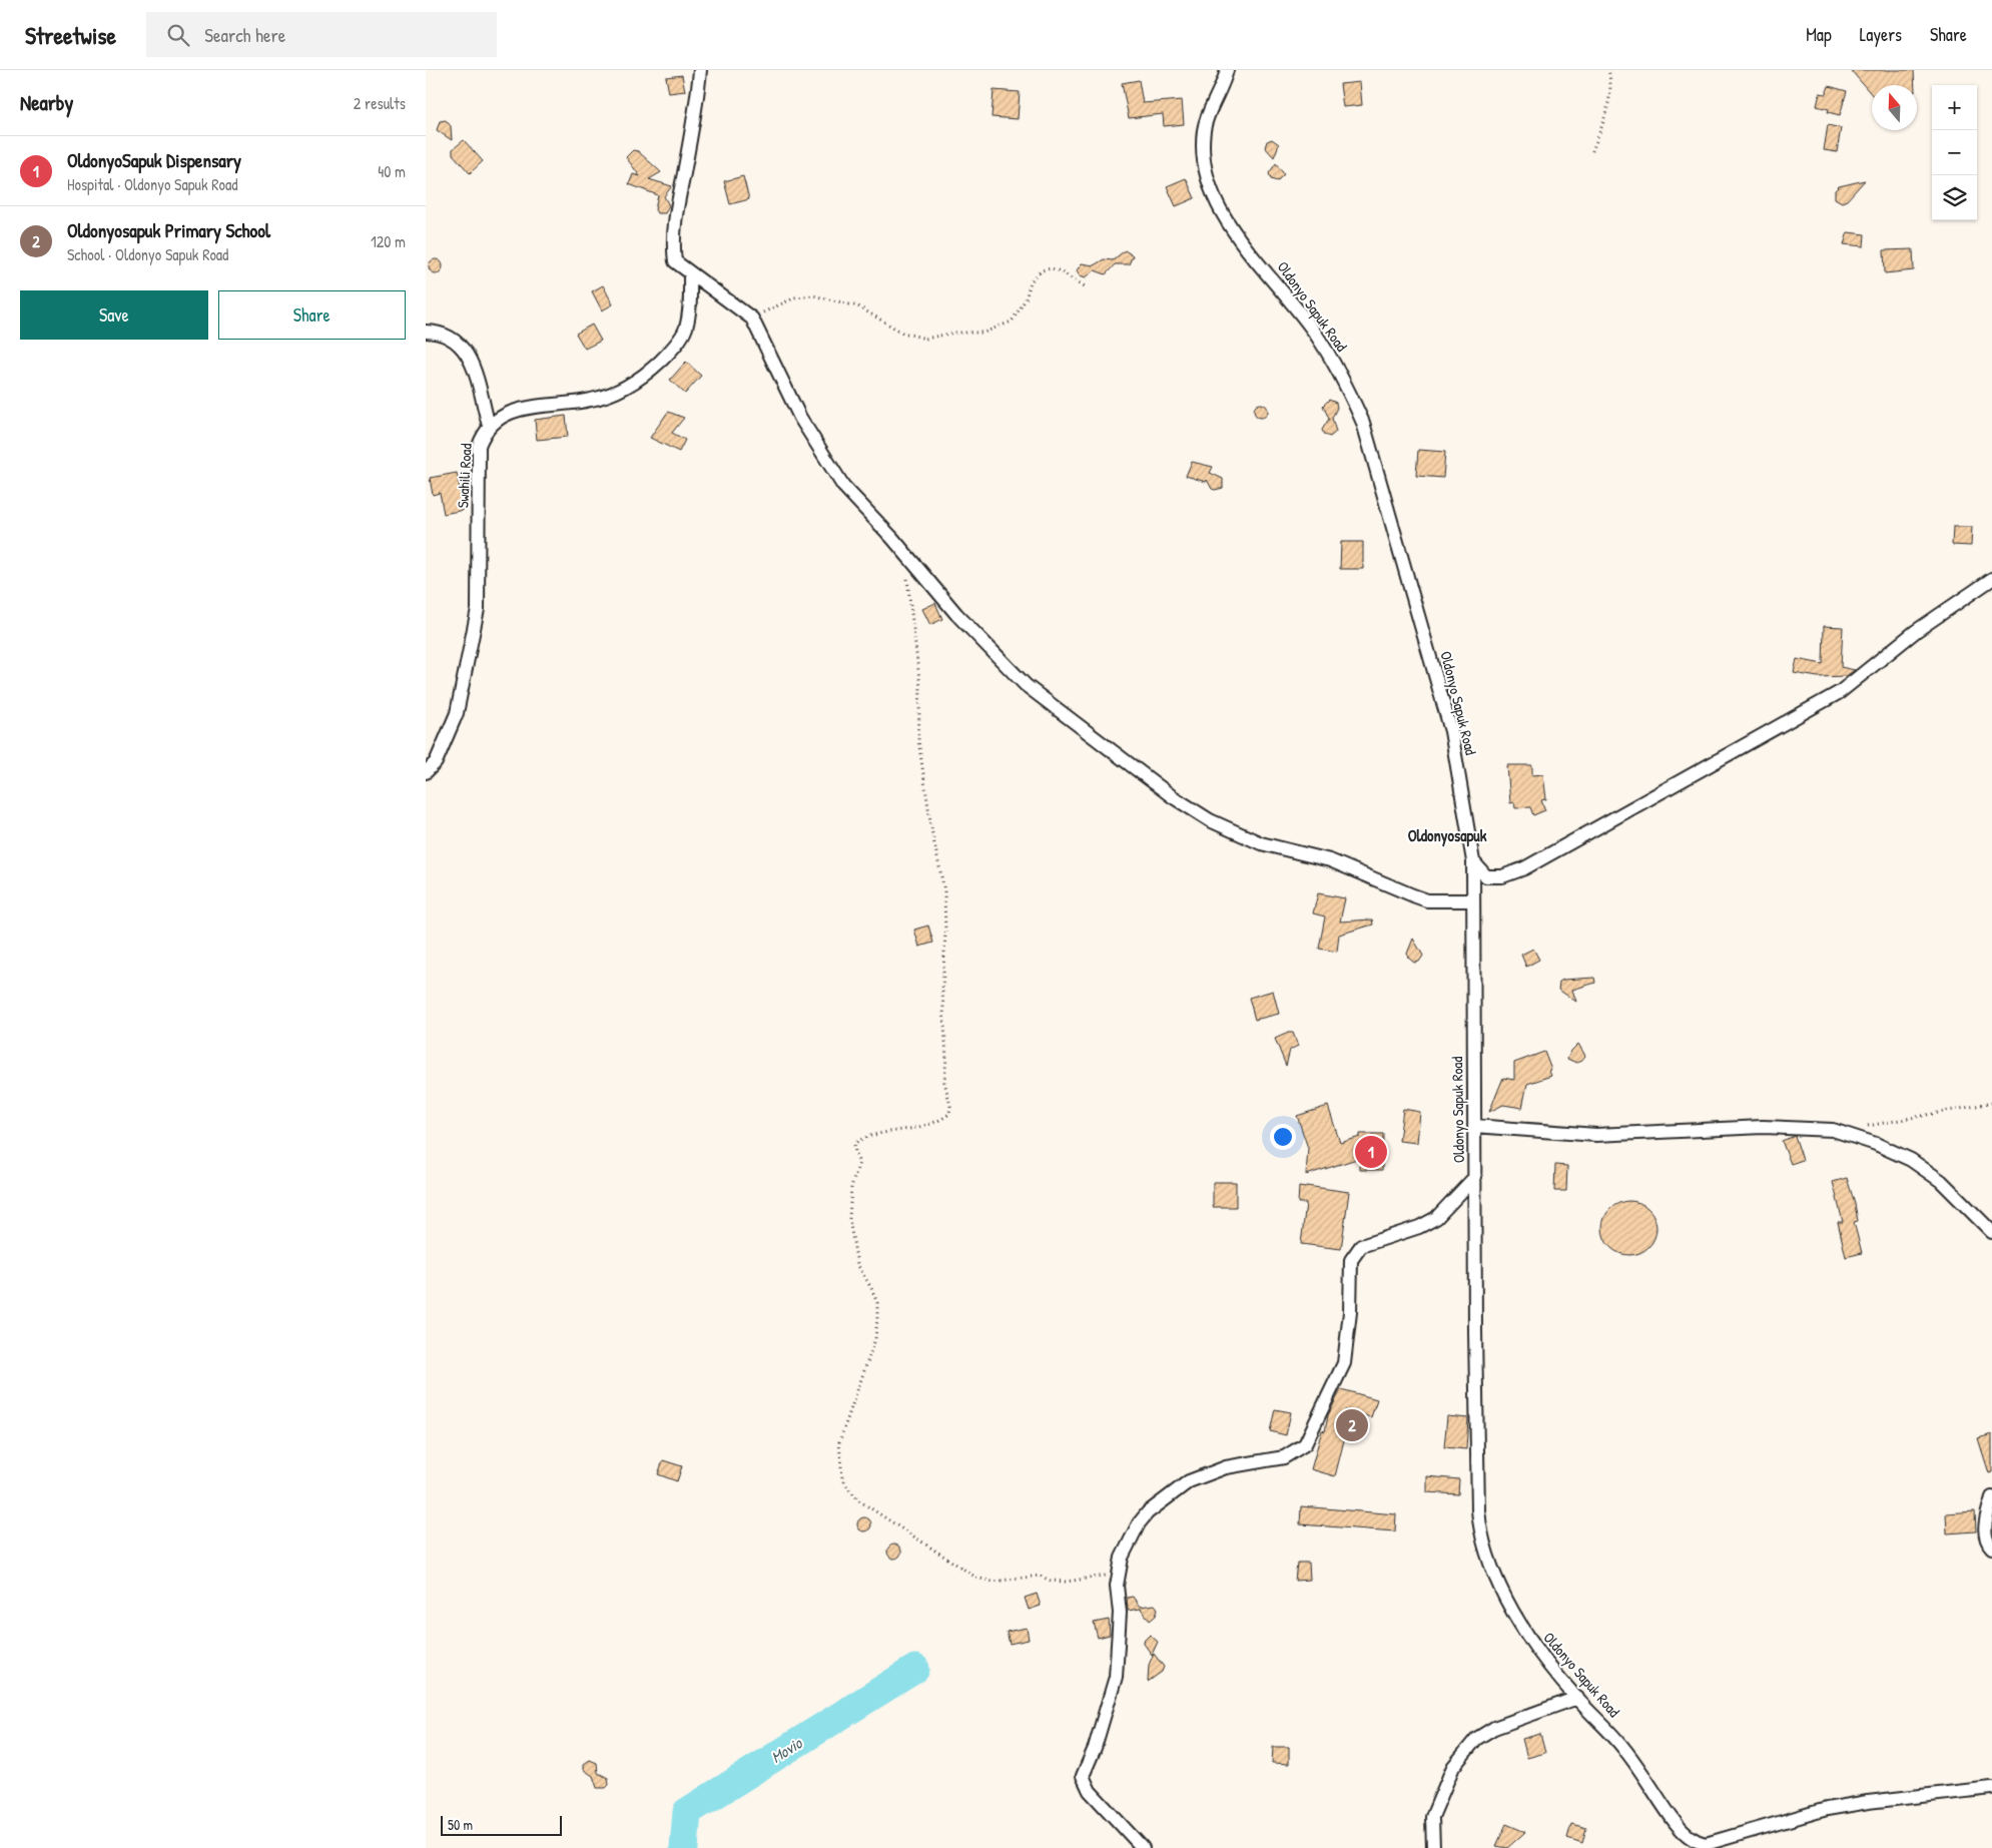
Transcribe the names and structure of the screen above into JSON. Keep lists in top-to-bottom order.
{
  "streets": {
    "street": ["Oldonyo Sapuk Road", "Swahili Road"]
  },
  "districts": ["Oldonyosapuk"],
  "water": ["Movio"],
  "scale_bar": "50 m",
  "north": "top",
  "page": {
    "header": "Streetwise",
    "search": "Search here",
    "nav": ["Map", "Layers", "Share"],
    "heading": ["Nearby", "2 results"],
    "map_buttons": ["+", "−"],
    "list": [
      {
        "mark": "1",
        "name": "OldonyoSapuk Dispensary",
        "note": "Hospital · Oldonyo Sapuk Road",
        "value": "40 m"
      },
      {
        "mark": "2",
        "name": "Oldonyosapuk Primary School",
        "note": "School · Oldonyo Sapuk Road",
        "value": "120 m"
      }
    ],
    "buttons": ["Save", "Share"],
    "pins": ["1", "2"],
    "scale": "50 m"
  }
}
